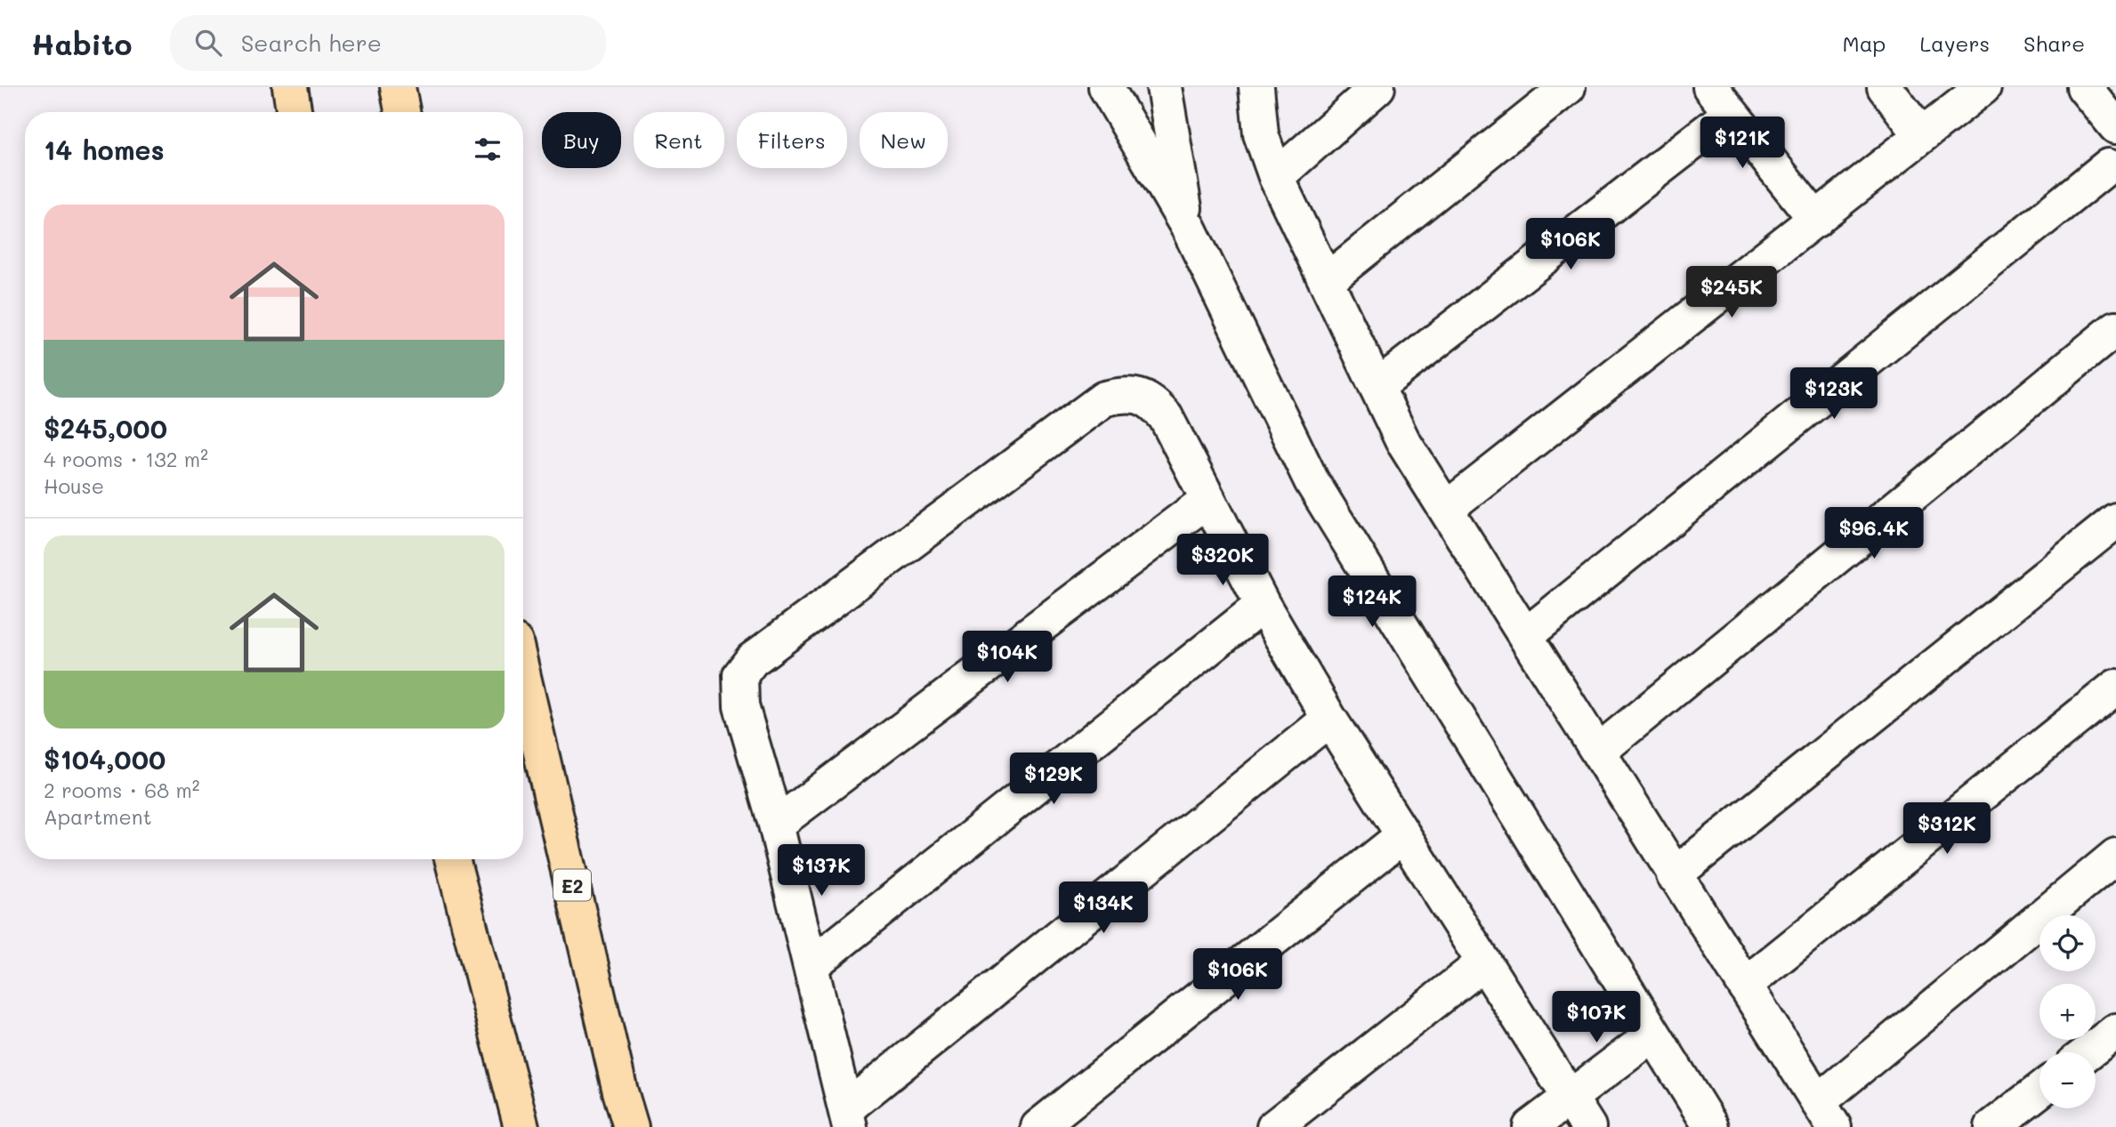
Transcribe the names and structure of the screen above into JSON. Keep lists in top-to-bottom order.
{
  "streets": {
    "highway": ["E2"]
  },
  "page": {
    "header": "Habito",
    "search": "Search here",
    "nav": ["Map", "Layers", "Share"],
    "chip": [
      "Buy",
      "Rent",
      "Filters",
      "New"
    ],
    "heading": "14 homes",
    "price": [
      "$121K",
      "$106K",
      "$245K",
      "$123K",
      "$96.4K",
      "$320K",
      "$124K",
      "$104K",
      "$129K",
      "$312K",
      "$137K",
      "$134K",
      "$106K",
      "$107K"
    ],
    "list": [
      {
        "name": "$245,000",
        "note": "4 rooms · 132 m² · House"
      },
      {
        "name": "$104,000",
        "note": "2 rooms · 68 m² · Apartment"
      }
    ],
    "map_buttons": ["+", "−"]
  }
}
